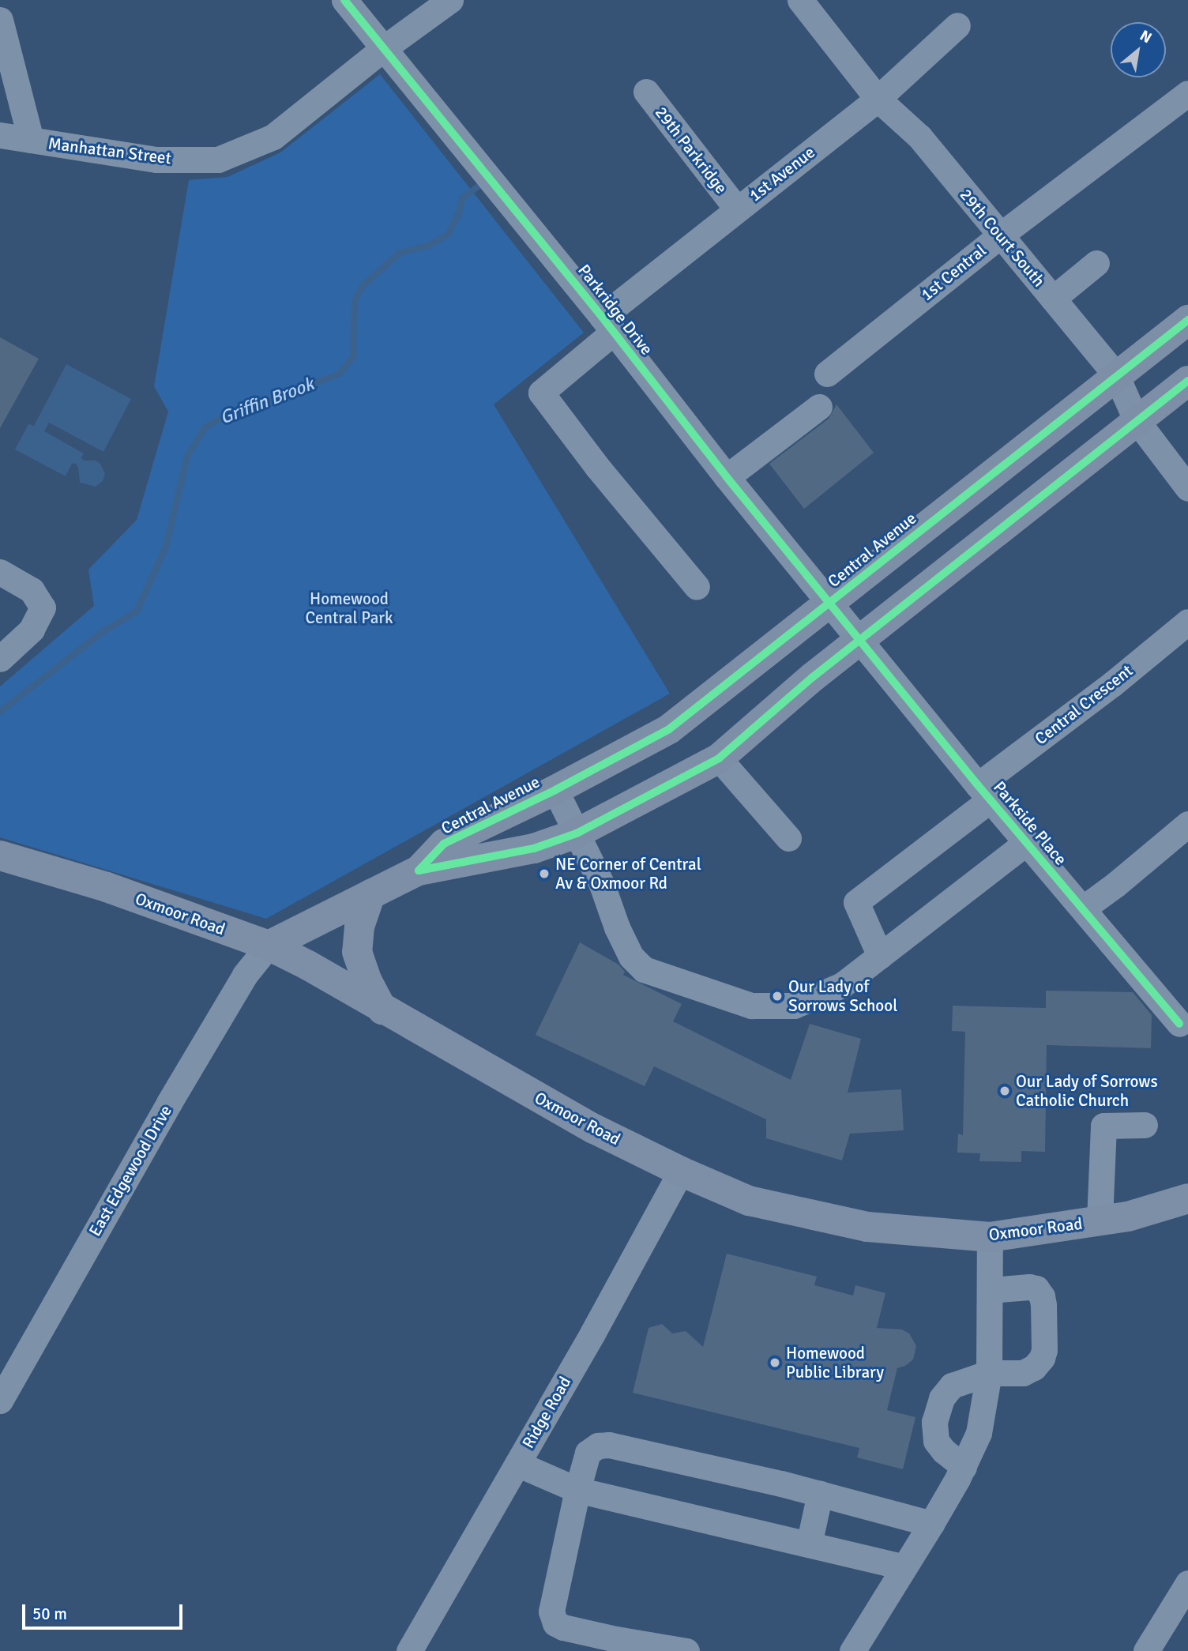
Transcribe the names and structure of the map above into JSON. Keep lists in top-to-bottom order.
{
  "streets": {
    "main road": ["Central Avenue", "Oxmoor Road"],
    "street": [
      "29th Parkridge",
      "Manhattan Street",
      "1st Avenue",
      "29th Court South",
      "1st Central",
      "Parkridge Drive",
      "Central Crescent",
      "Parkside Place",
      "East Edgewood Drive",
      "Ridge Road"
    ]
  },
  "crossings": [
    ["29th Parkridge", "1st Avenue"],
    ["Manhattan Street", "Parkridge Drive"],
    ["1st Avenue", "29th Court South"],
    ["1st Avenue", "Parkridge Drive"],
    ["29th Court South", "1st Central"],
    ["29th Court South", "Central Avenue"],
    ["Parkridge Drive", "Central Avenue"],
    ["Parkridge Drive", "Parkside Place"],
    ["Central Avenue", "Parkside Place"],
    ["Central Avenue", "Oxmoor Road"],
    ["Central Avenue", "East Edgewood Drive"],
    ["Central Crescent", "Parkside Place"],
    ["Oxmoor Road", "East Edgewood Drive"],
    ["Oxmoor Road", "Ridge Road"]
  ],
  "water": ["Griffin Brook"],
  "parks": ["Homewood Central Park"],
  "places": [
    "NE Corner of Central Av & Oxmoor Rd",
    "Our Lady of Sorrows School",
    "Our Lady of Sorrows Catholic Church",
    "Homewood Public Library"
  ],
  "scale_bar": "50 m",
  "north": "top right"
}
